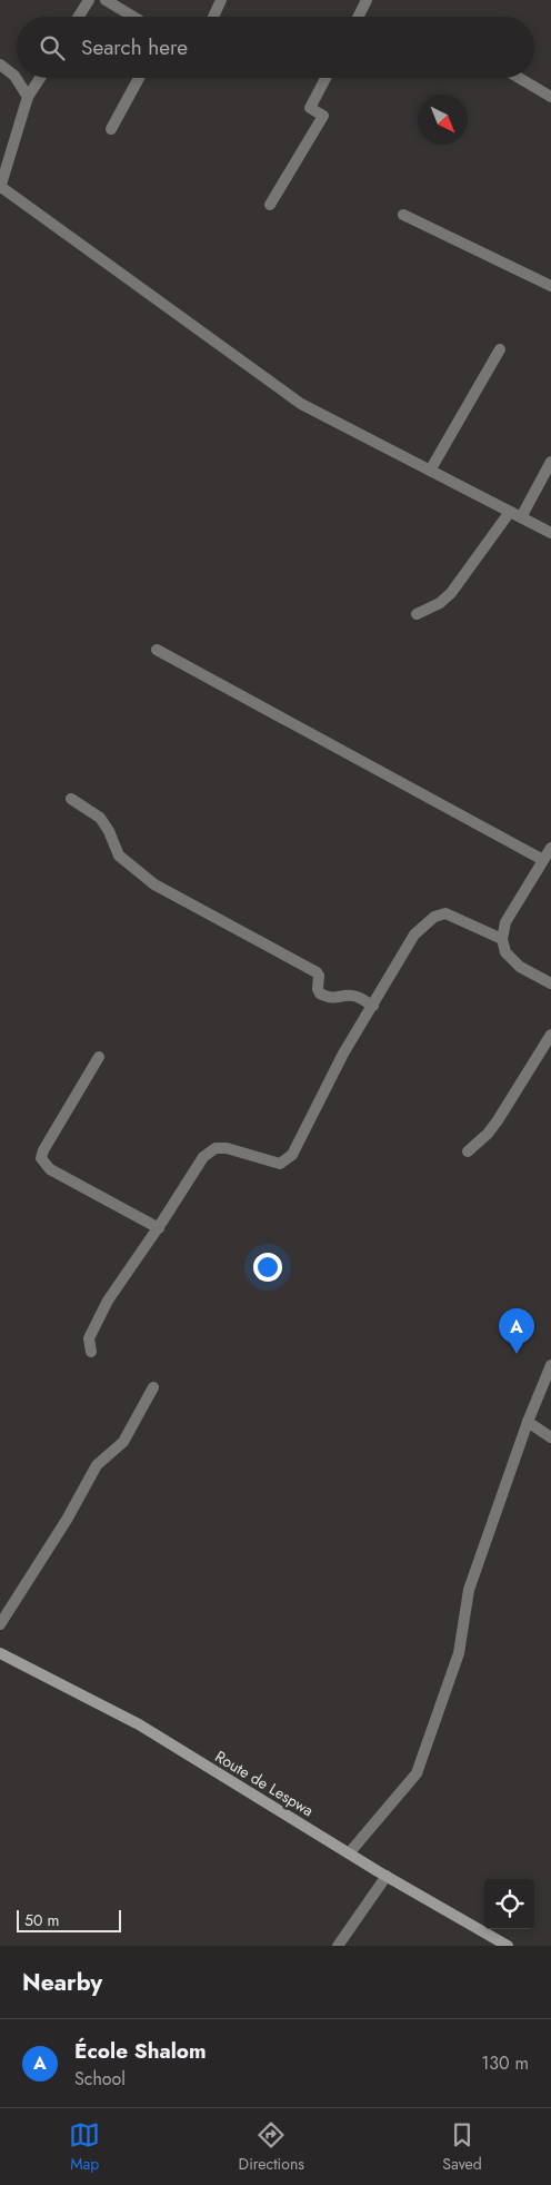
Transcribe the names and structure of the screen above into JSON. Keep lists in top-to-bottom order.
{
  "streets": {
    "street": ["Route de Lespwa"]
  },
  "scale_bar": "50 m",
  "north": "bottom right",
  "page": {
    "search": "Search here",
    "pins": "A",
    "scale": "50 m",
    "heading": "Nearby",
    "list": [
      {
        "mark": "A",
        "name": "École Shalom",
        "note": "School",
        "value": "130 m"
      }
    ],
    "nav": ["Map", "Directions", "Saved"]
  }
}
